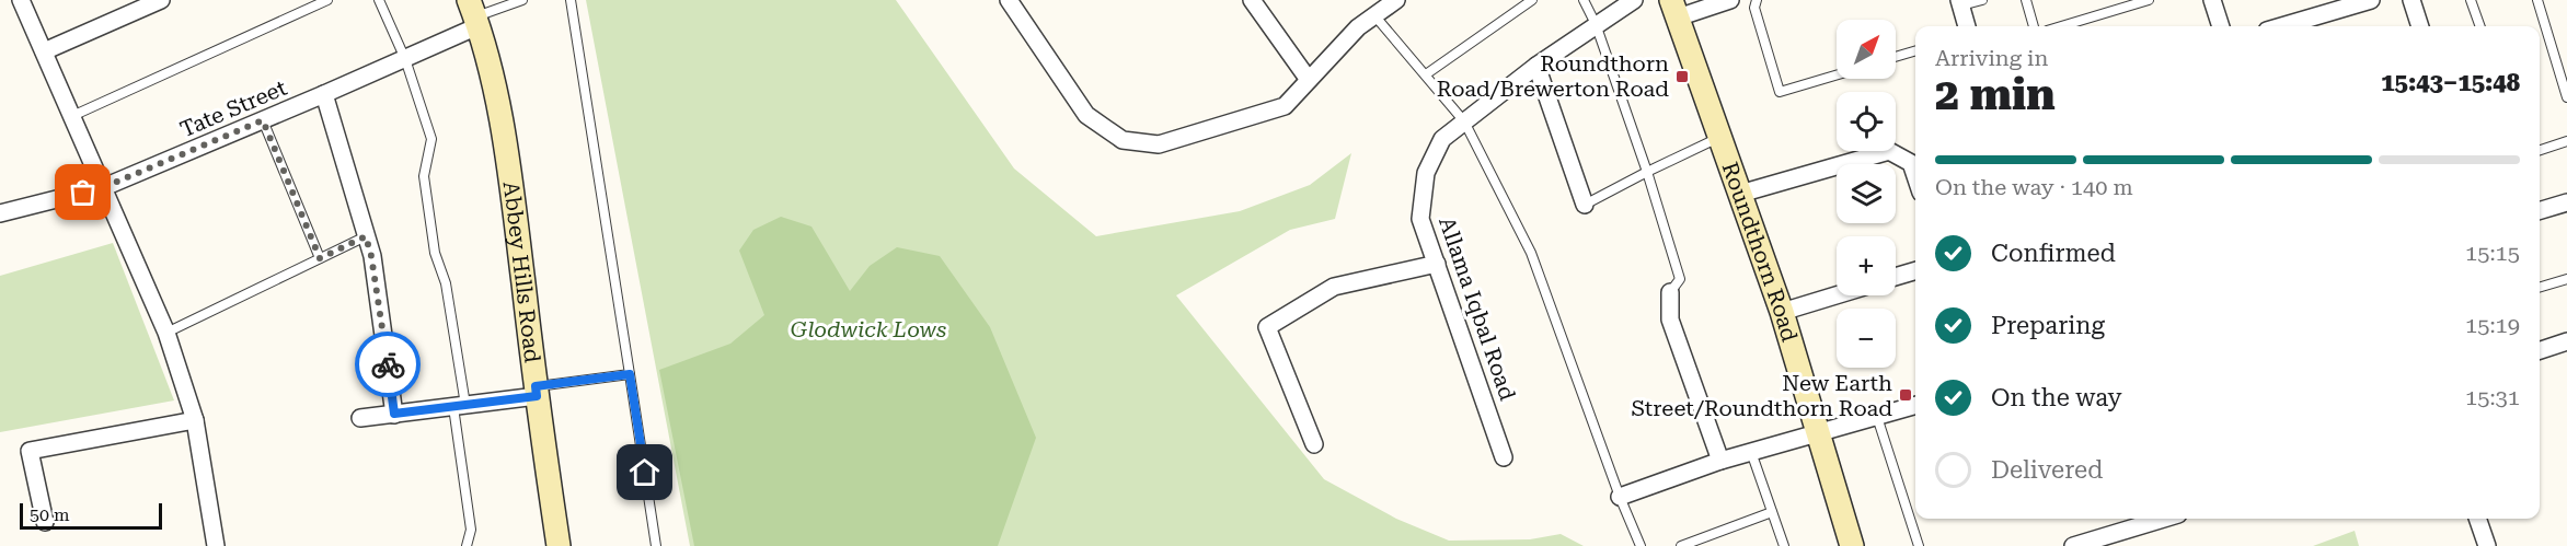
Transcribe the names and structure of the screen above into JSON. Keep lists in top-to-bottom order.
{
  "streets": {
    "street": [
      "Tate Street",
      "Roundthorn Road",
      "Abbey Hills Road",
      "Allama Iqbal Road"
    ]
  },
  "crossings": [
    ["Tate Street", "Abbey Hills Road"]
  ],
  "parks": ["Glodwick Lows"],
  "places": {
    "transit": ["Roundthorn Road/Brewerton Road", "New Earth Street/Roundthorn Road"]
  },
  "scale_bar": "50 m",
  "north": "top right",
  "page": {
    "map_buttons": ["+", "−"],
    "heading": ["2 min", "Arriving in", "15:43–15:48"],
    "bar": "On the way · 140 m",
    "list": [
      ["Confirmed", "15:15"],
      ["Preparing", "15:19"],
      ["On the way", "15:31"],
      "Delivered"
    ],
    "scale": "50 m"
  }
}
